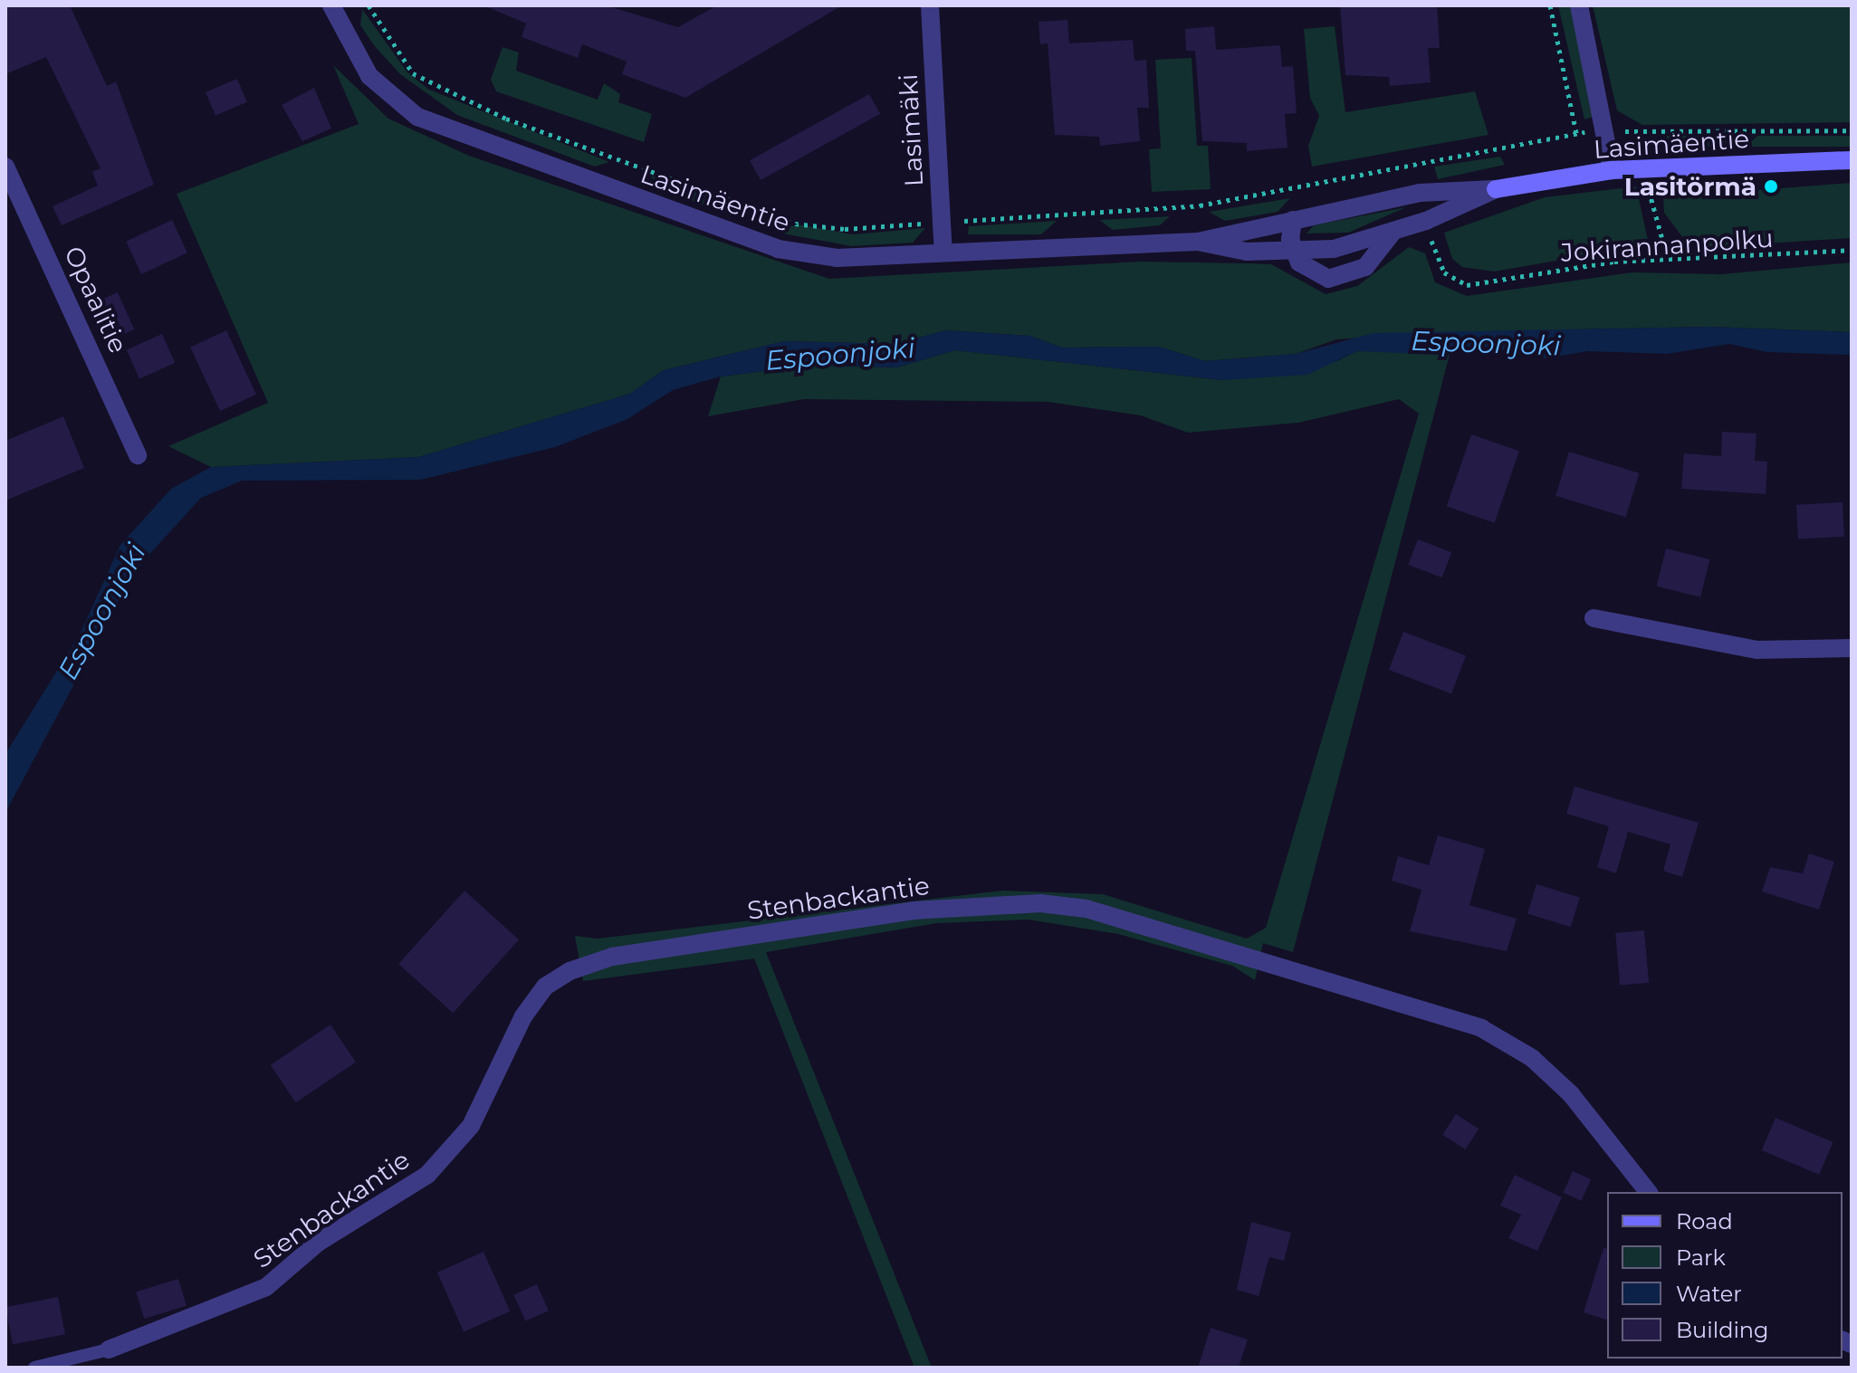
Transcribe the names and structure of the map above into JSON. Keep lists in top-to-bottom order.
{
  "streets": {
    "street": [
      "Lasimäki",
      "Lasimäentie",
      "Opaalitie",
      "Stenbackantie"
    ],
    "path": ["Jokirannanpolku"]
  },
  "crossings": [
    ["Lasimäki", "Lasimäentie"]
  ],
  "water": ["Espoonjoki"],
  "places": ["Lasitörmä"],
  "legend": [
    "Road",
    "Park",
    "Water",
    "Building"
  ]
}
